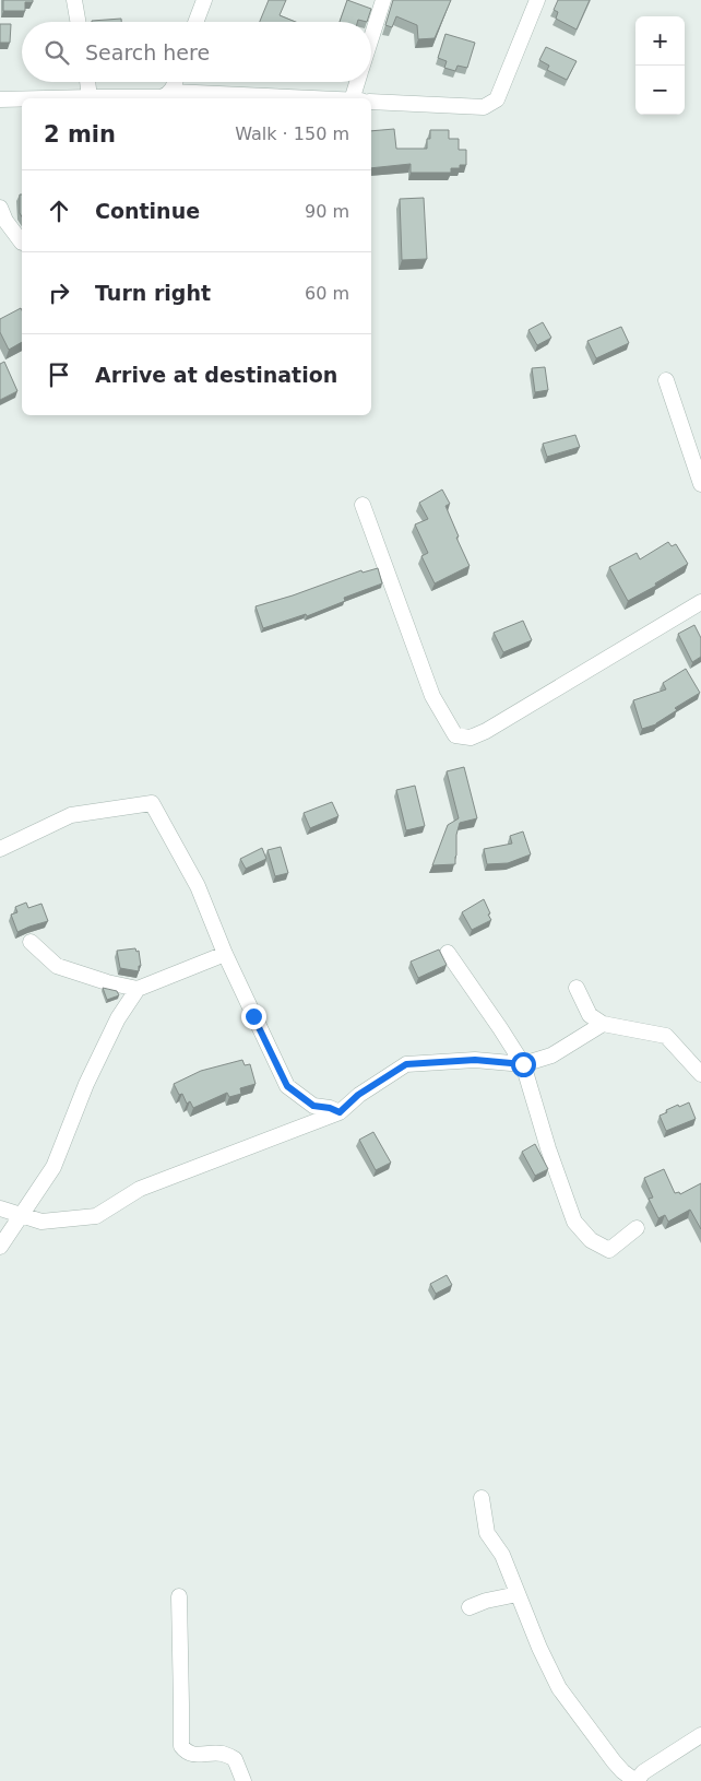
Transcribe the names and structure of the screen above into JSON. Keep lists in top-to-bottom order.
{
  "page": {
    "map_buttons": ["+", "−"],
    "search": "Search here",
    "heading": ["2 min", "Walk · 150 m"],
    "list": [
      ["Continue", "90 m"],
      ["Turn right", "60 m"],
      "Arrive at destination"
    ]
  }
}
